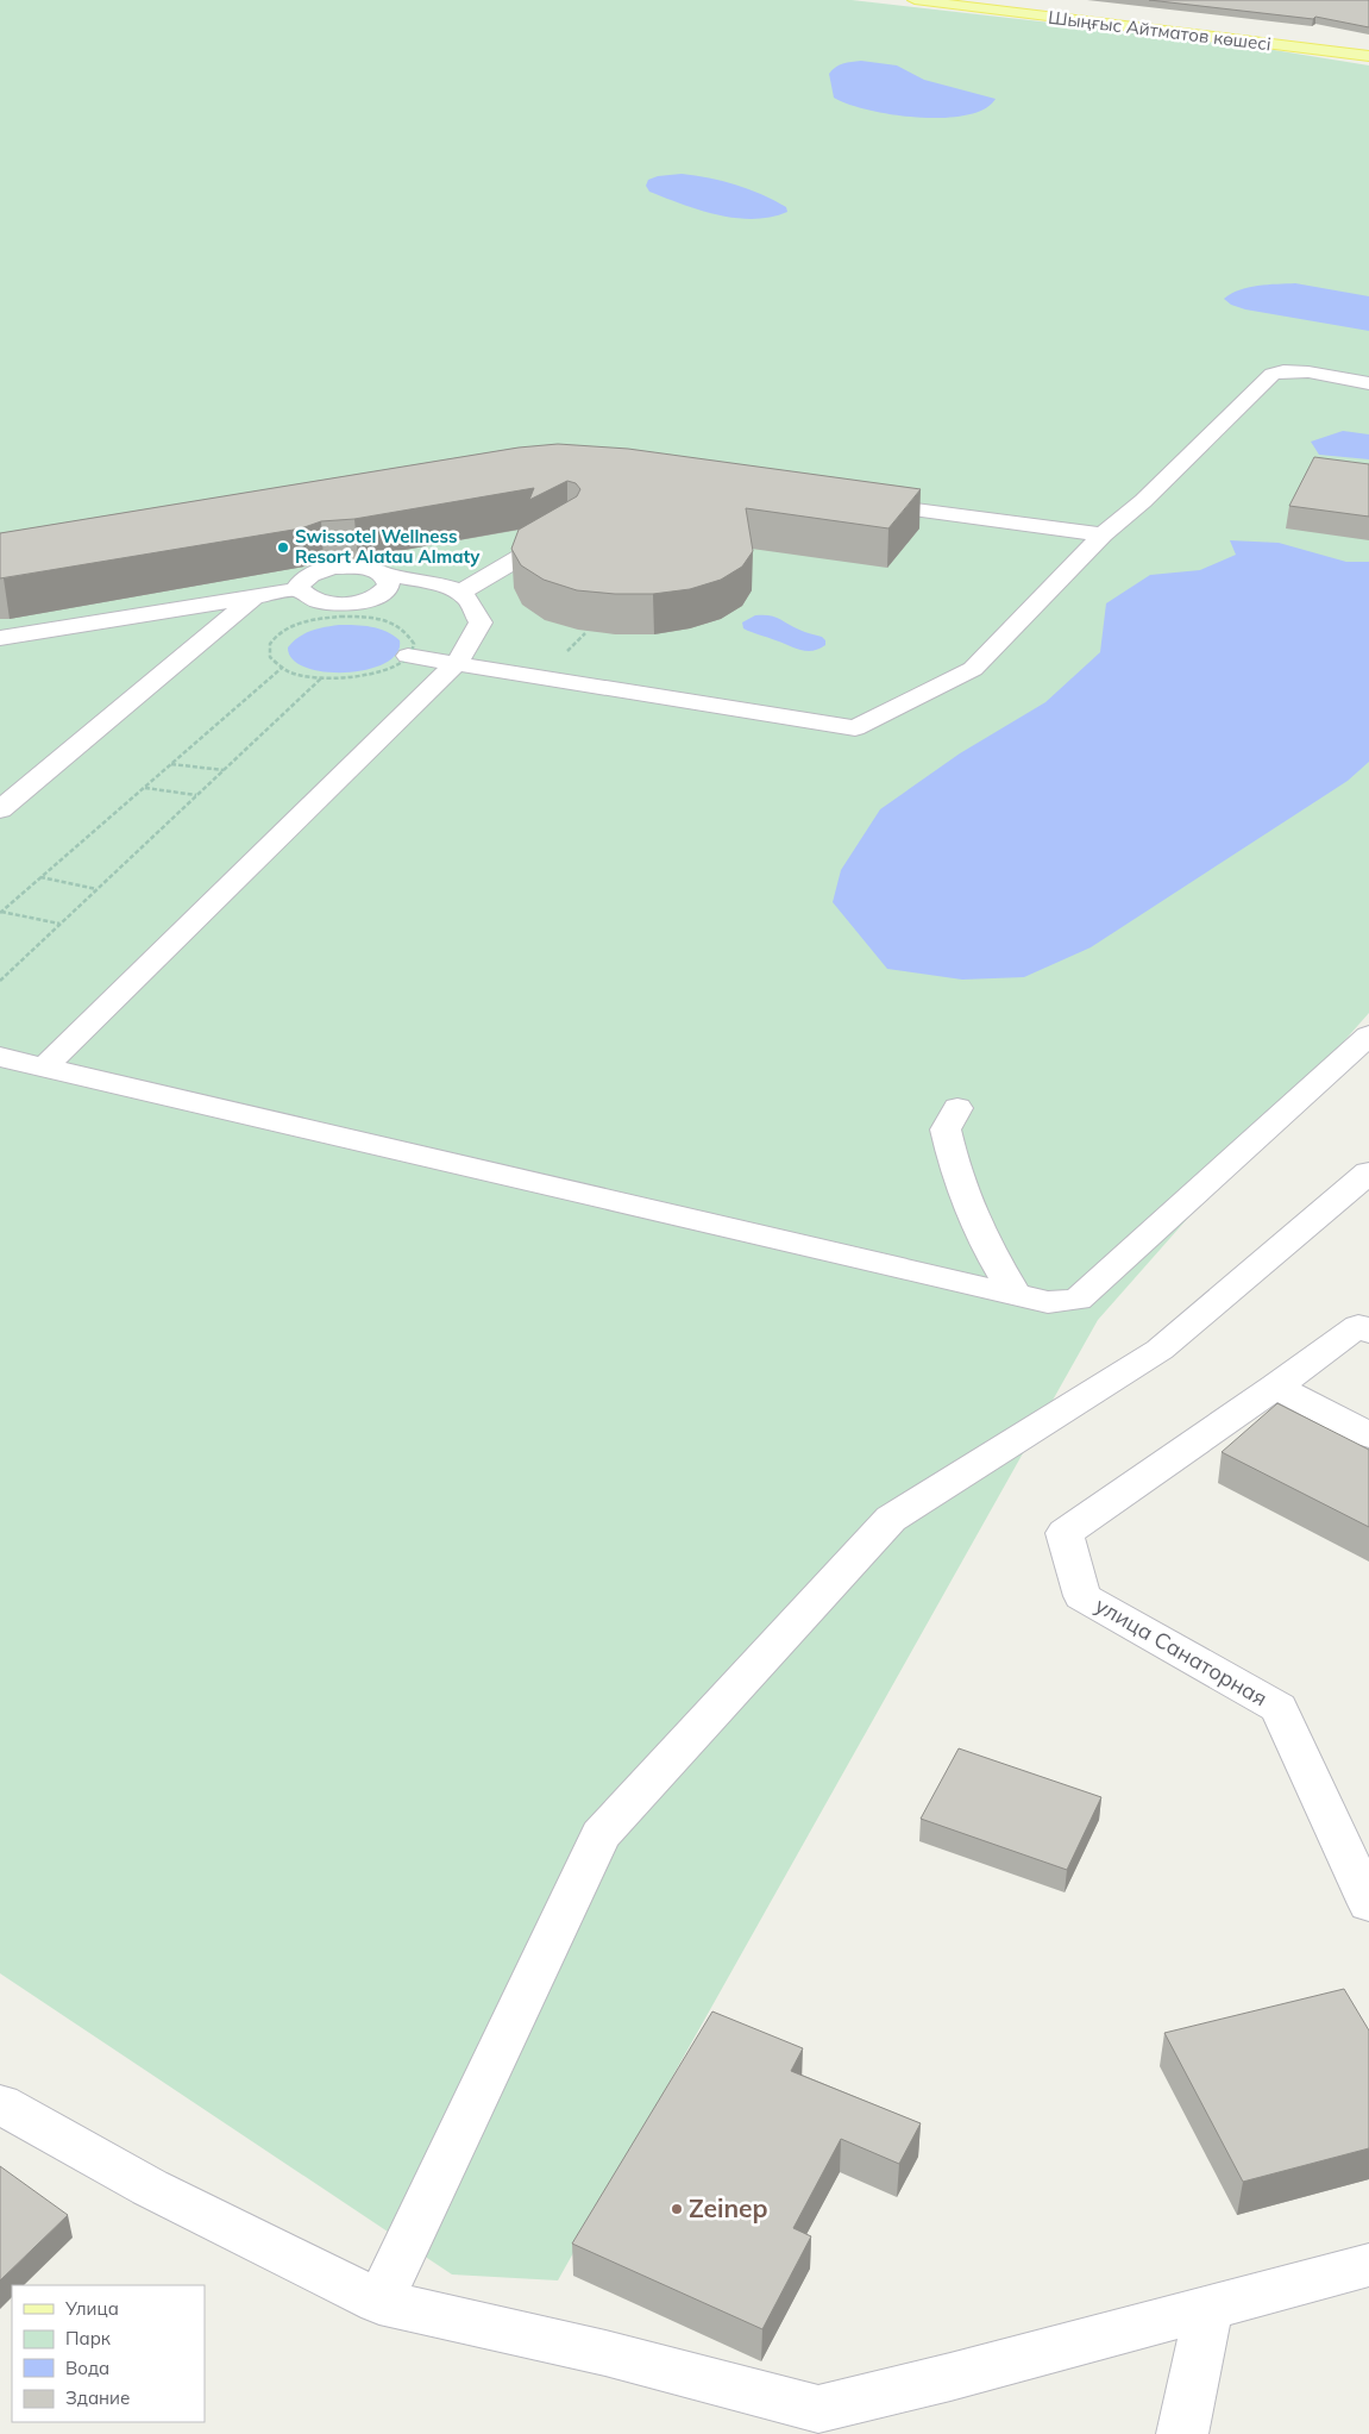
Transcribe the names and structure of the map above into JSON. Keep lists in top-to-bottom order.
{
  "streets": {
    "main road": ["Шыңғыс Айтматов көшесі"],
    "street": ["улица Санаторная"]
  },
  "places": ["Swissotel Wellness Resort Alatau Almaty", "Zeinep"],
  "legend": [
    "Улица",
    "Парк",
    "Вода",
    "Здание"
  ]
}
